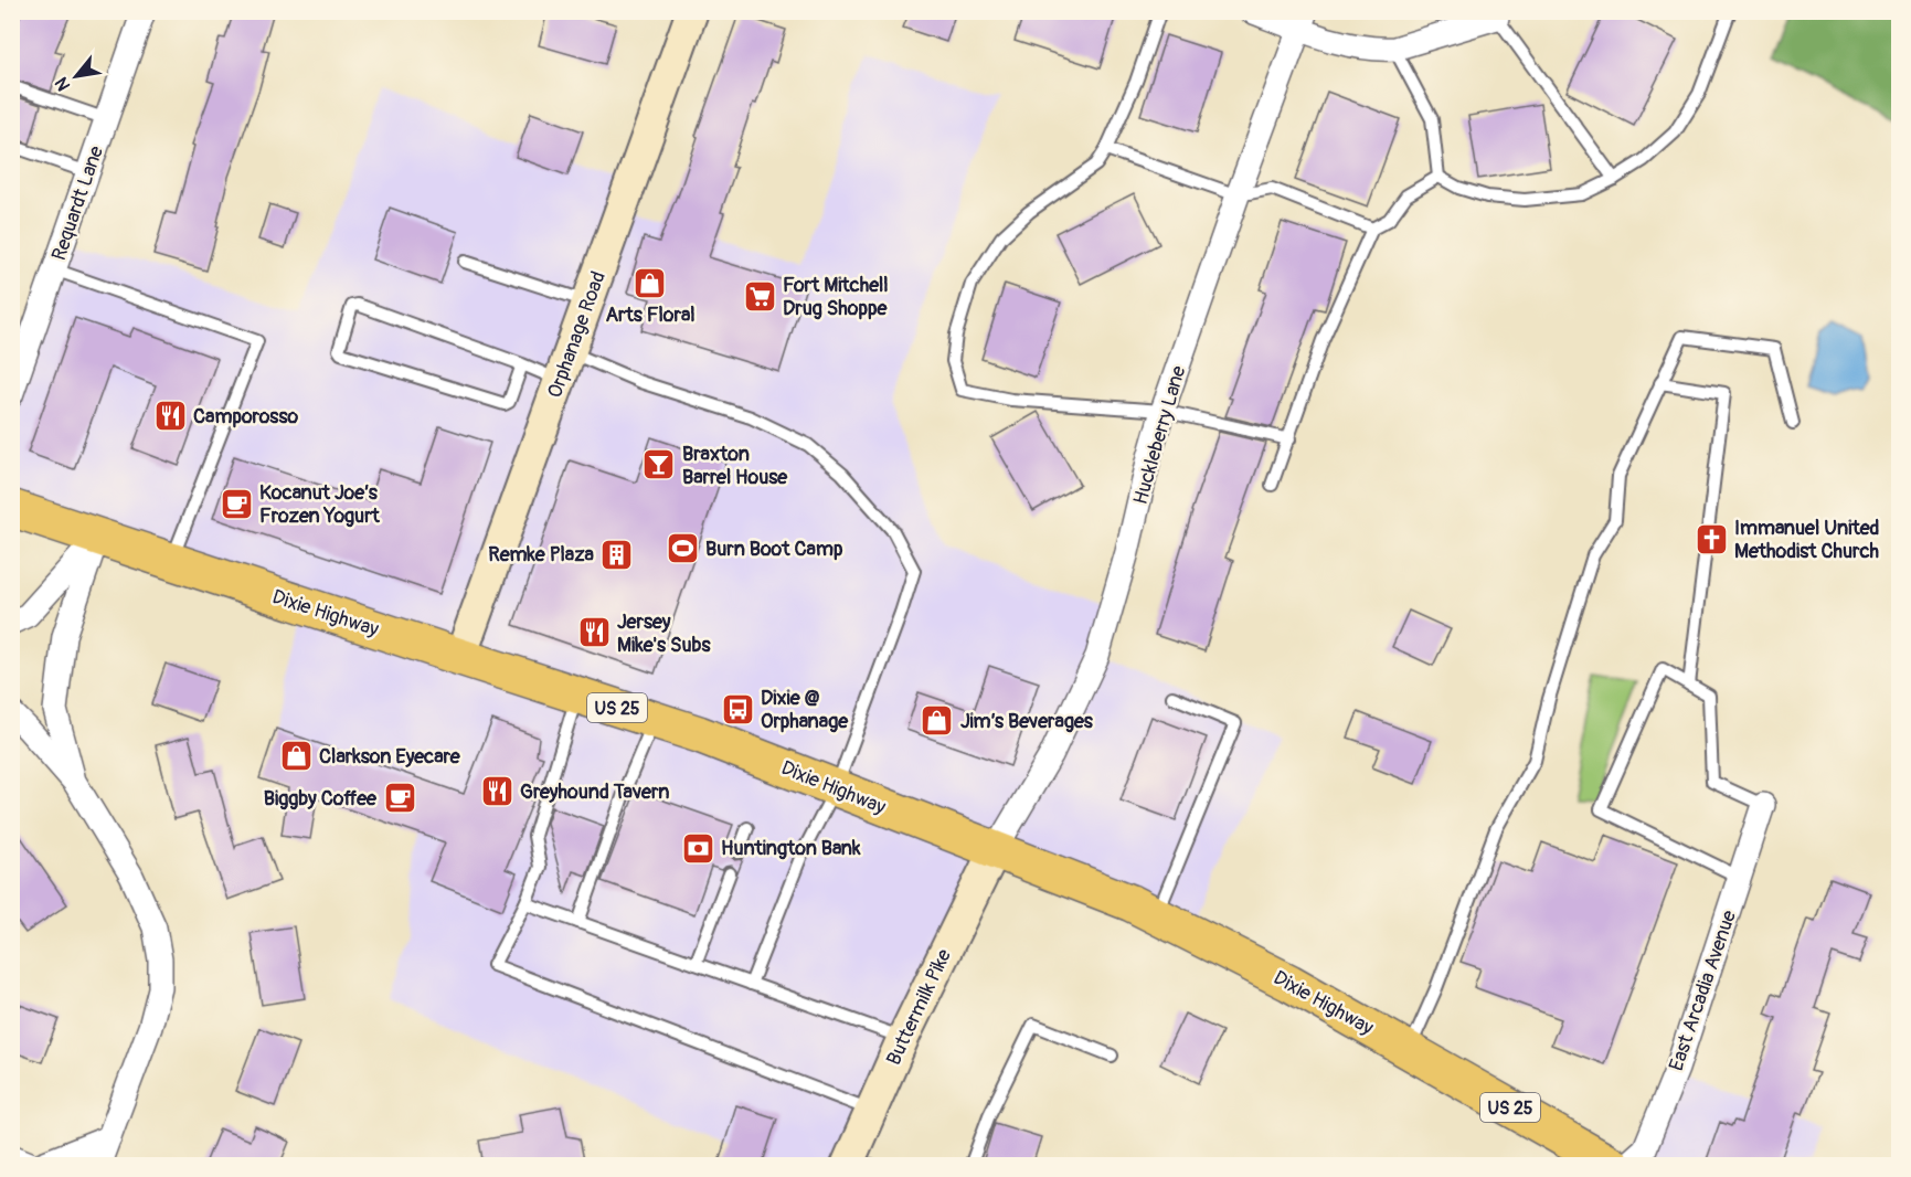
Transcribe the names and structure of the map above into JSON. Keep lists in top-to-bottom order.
{
  "streets": {
    "main road": [
      "Orphanage Road",
      "Dixie Highway",
      "US 25",
      "Buttermilk Pike"
    ],
    "street": ["Requardt Lane", "Huckleberry Lane", "East Arcadia Avenue"]
  },
  "crossings": [
    ["Orphanage Road", "Dixie Highway"],
    ["Huckleberry Lane", "Dixie Highway"],
    ["Huckleberry Lane", "Buttermilk Pike"],
    ["Dixie Highway", "Buttermilk Pike"]
  ],
  "places": {
    "shop": ["Arts Floral", "Jim’s Beverages", "Clarkson Eyecare"],
    "supermarket": ["Fort Mitchell Drug Shoppe"],
    "restaurant": ["Camporosso", "Jersey Mike's Subs", "Greyhound Tavern"],
    "bar": ["Braxton Barrel House"],
    "cafe": ["Kocanut Joe’s Frozen Yogurt", "Biggby Coffee"],
    "church": ["Immanuel United Methodist Church"],
    "sports": ["Burn Boot Camp"],
    "building": ["Remke Plaza"],
    "bus stop": ["Dixie @ Orphanage"],
    "bank": ["Huntington Bank"]
  },
  "north": "bottom left"
}
